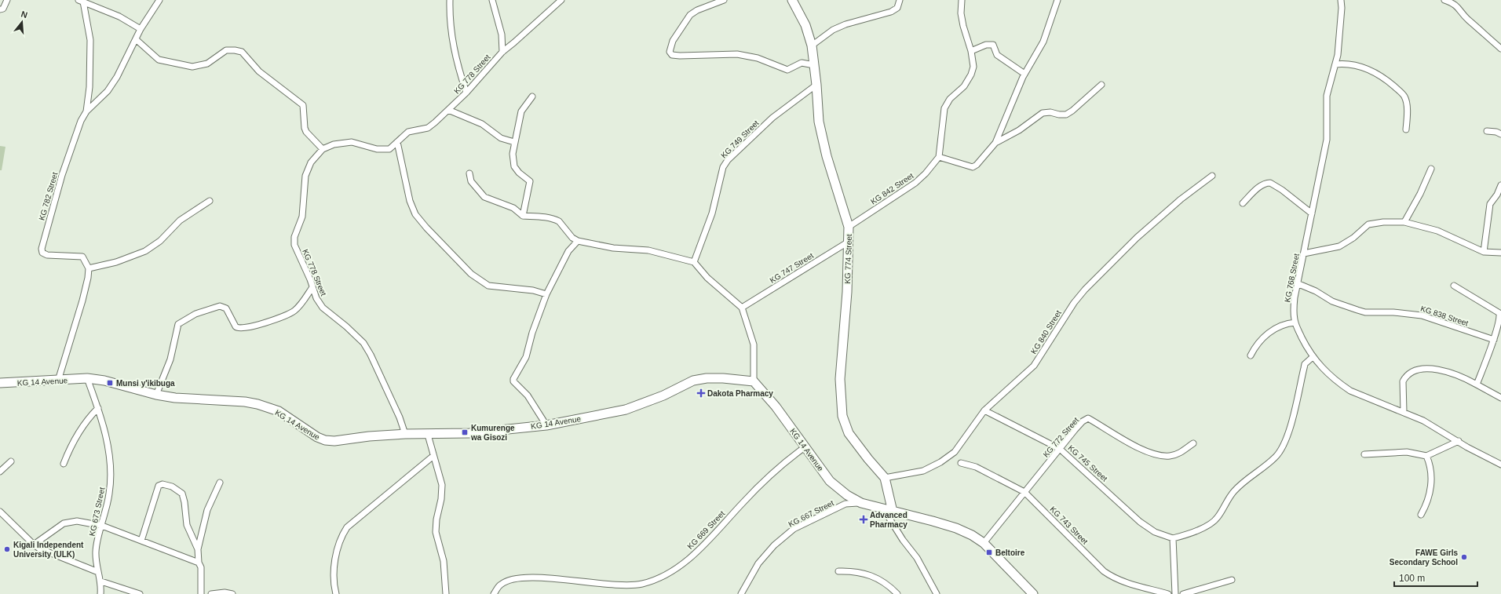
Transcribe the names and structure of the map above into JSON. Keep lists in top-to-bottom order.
{
  "streets": {
    "main road": ["KG 774 Street", "KG 14 Avenue"],
    "street": [
      "KG 778 Street",
      "KG 749 Street",
      "KG 842 Street",
      "KG 782 Street",
      "KG 747 Street",
      "KG 768 Street",
      "KG 838 Street",
      "KG 840 Street",
      "KG 772 Street",
      "KG 745 Street",
      "KG 673 Street",
      "KG 667 Street",
      "KG 743 Street",
      "KG 669 Street"
    ]
  },
  "crossings": [
    ["KG 778 Street", "KG 14 Avenue"],
    ["KG 749 Street", "KG 774 Street"],
    ["KG 842 Street", "KG 774 Street"],
    ["KG 774 Street", "KG 747 Street"],
    ["KG 774 Street", "KG 840 Street"],
    ["KG 774 Street", "KG 14 Avenue"],
    ["KG 768 Street", "KG 838 Street"],
    ["KG 840 Street", "KG 745 Street"],
    ["KG 14 Avenue", "KG 772 Street"],
    ["KG 14 Avenue", "KG 673 Street"],
    ["KG 14 Avenue", "KG 667 Street"],
    ["KG 14 Avenue", "KG 669 Street"],
    ["KG 772 Street", "KG 745 Street"],
    ["KG 772 Street", "KG 743 Street"]
  ],
  "places": {
    "transit": ["Munsi y'ikibuga", "Kumurenge wa Gisozi", "Beltoire"],
    "health": ["Dakota Pharmacy", "Advanced Pharmacy"],
    "other": ["Kigali Independent University (ULK)", "FAWE Girls Secondary School"]
  },
  "scale_bar": "100 m",
  "north": "top"
}
